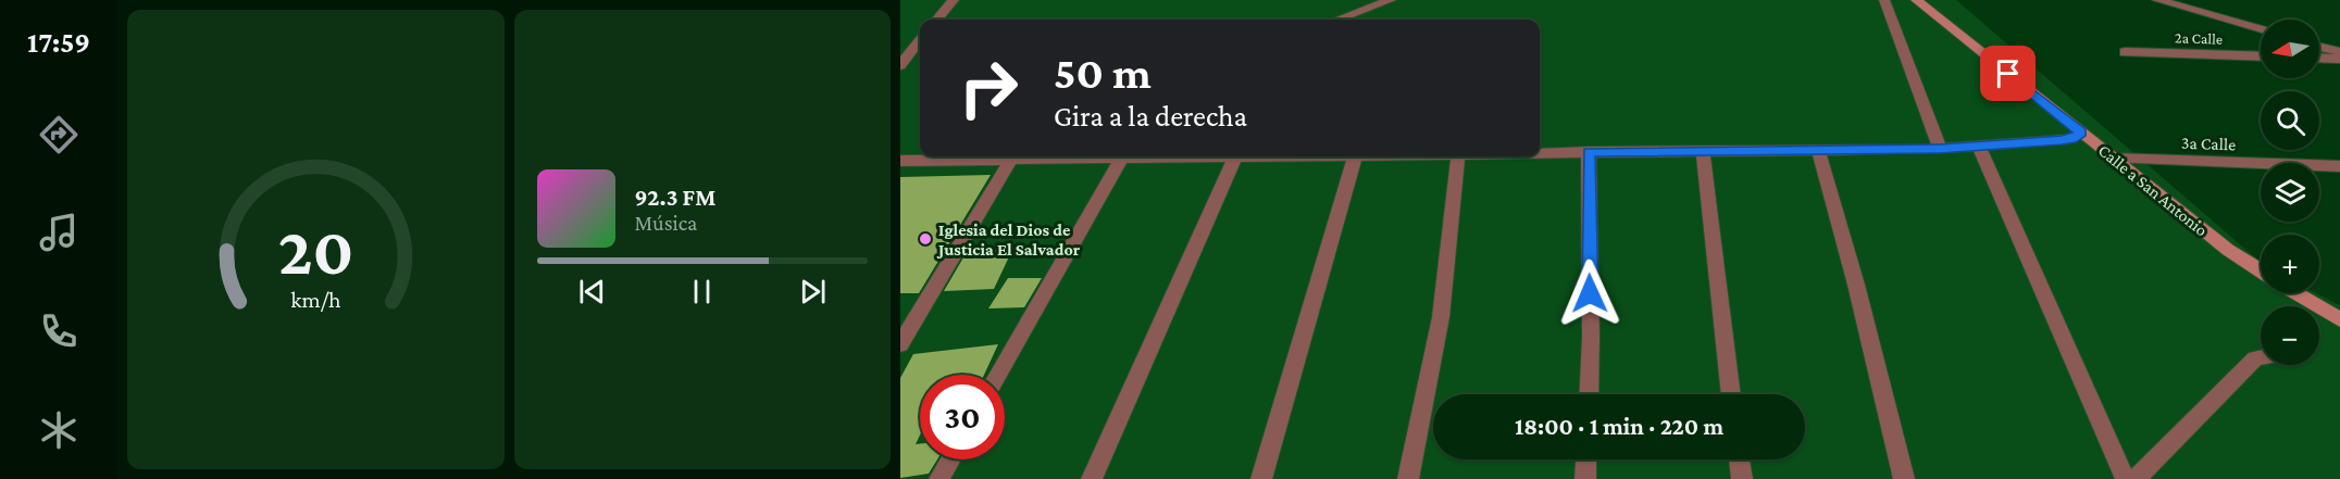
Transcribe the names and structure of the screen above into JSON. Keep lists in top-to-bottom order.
{
  "streets": {
    "street": ["2a Calle", "3a Calle", "Calle a San Antonio"]
  },
  "crossings": [
    ["3a Calle", "Calle a San Antonio"]
  ],
  "places": ["Iglesia del Dios de Justicia El Salvador"],
  "north": "left",
  "page": {
    "tabs": "17:59",
    "map_buttons": ["+", "−"],
    "turn": ["50 m", "Gira a la derecha"],
    "song": ["92.3 FM", "Música"],
    "limit": "30",
    "trip": "18:00 · 1 min · 220 m",
    "gauge": ["20", "km/h"]
  }
}
